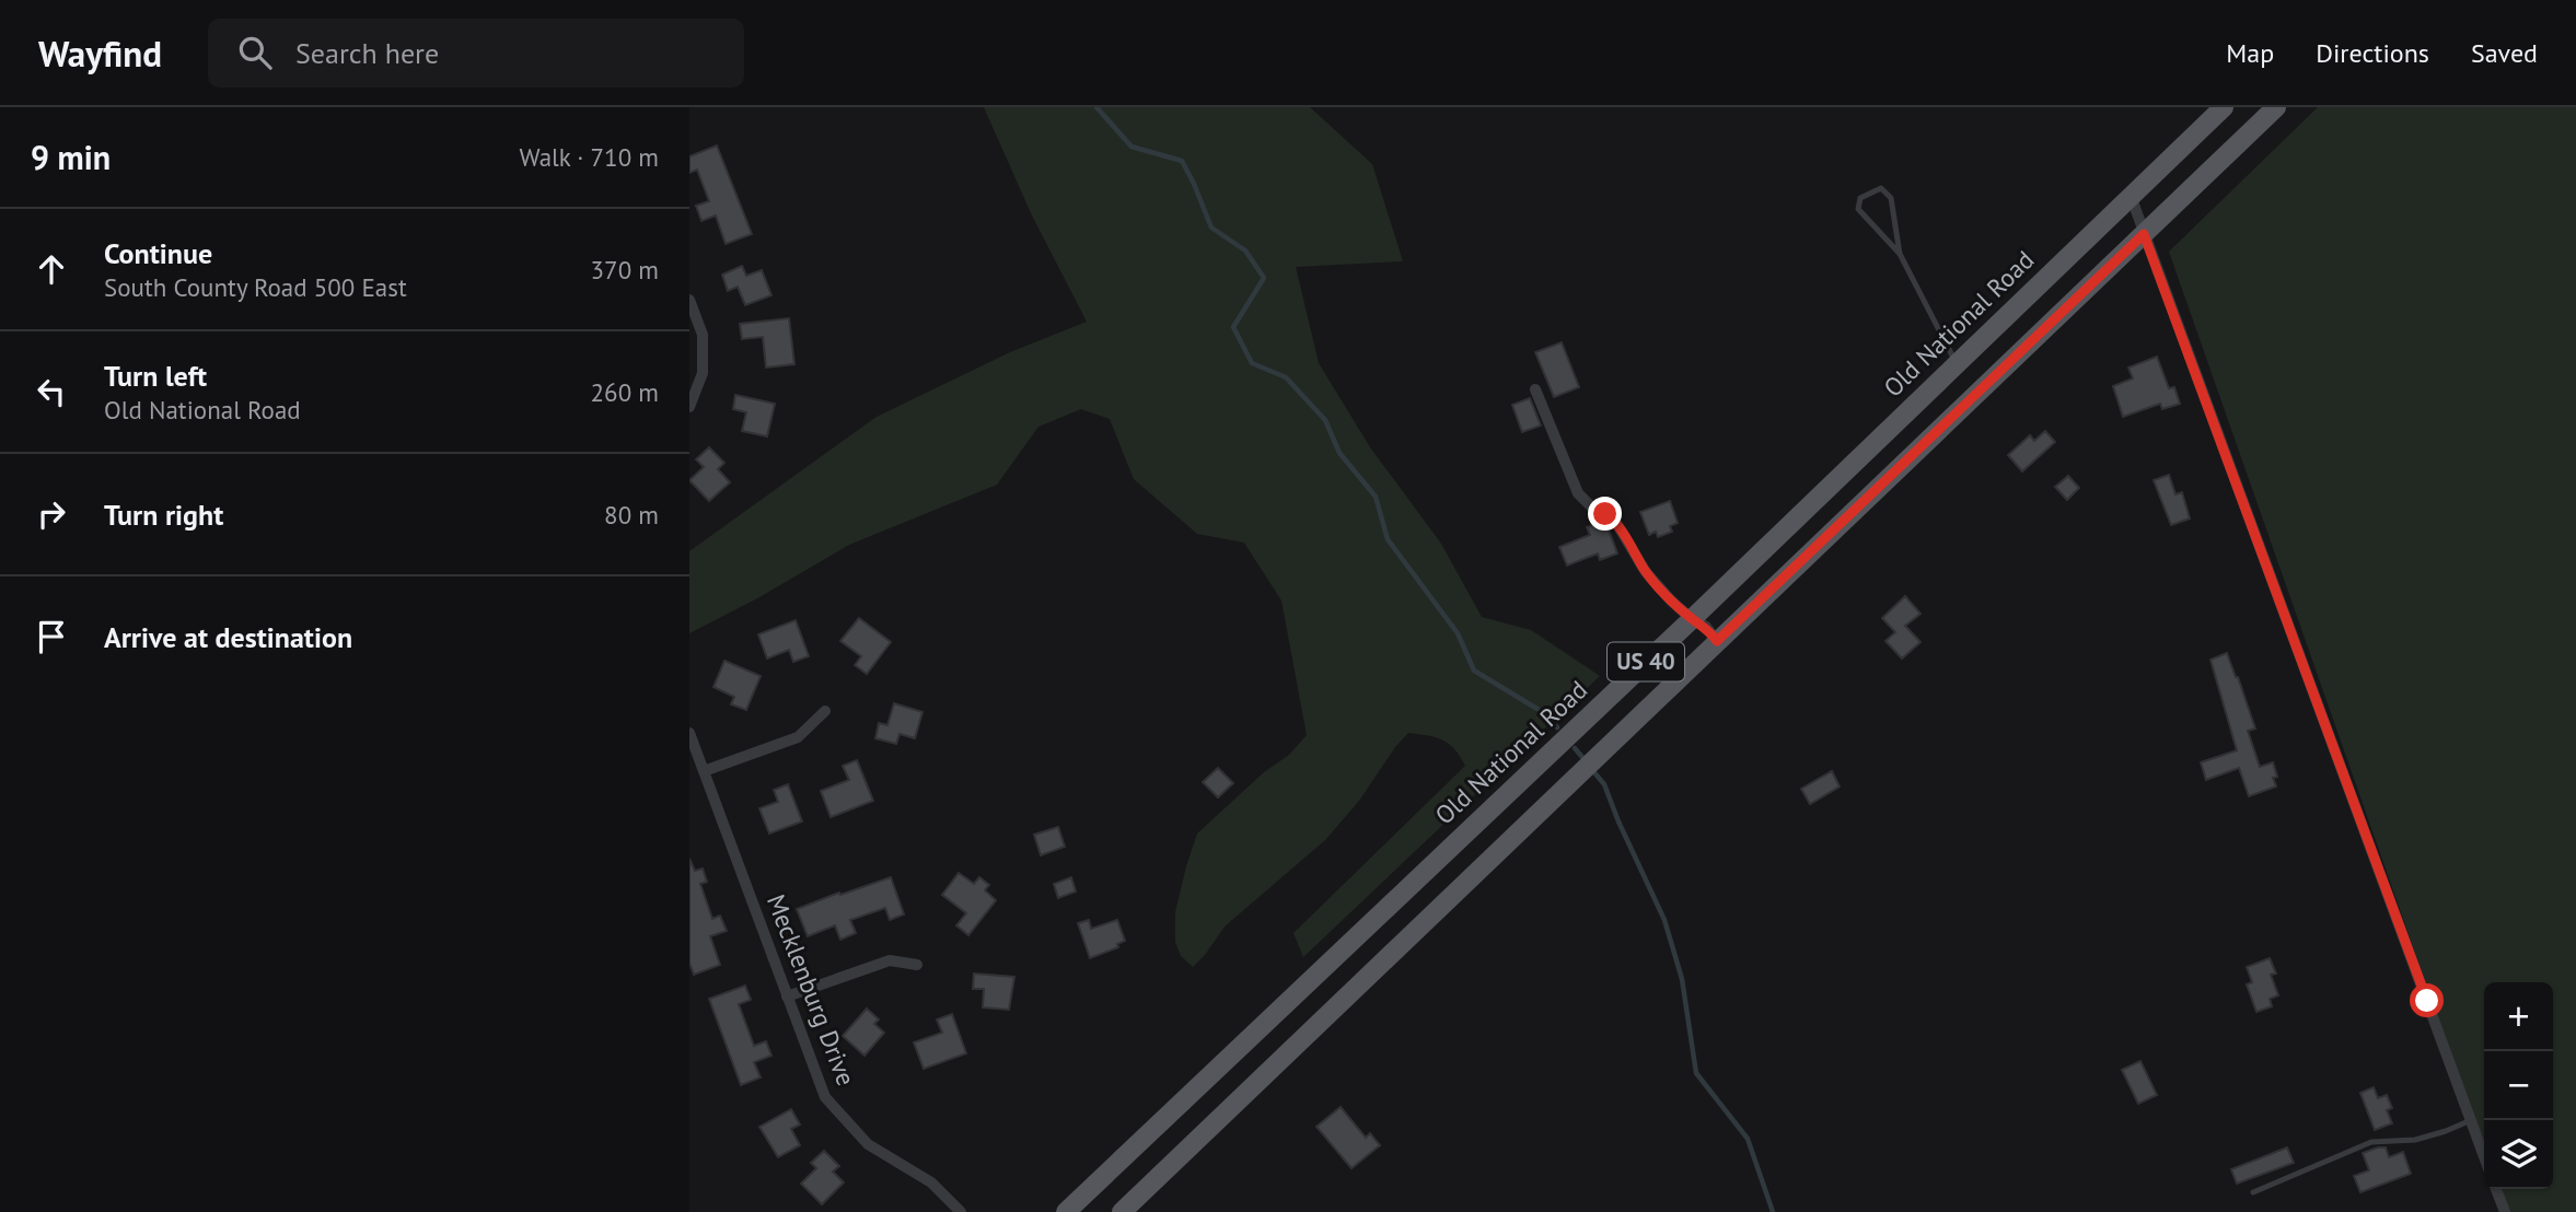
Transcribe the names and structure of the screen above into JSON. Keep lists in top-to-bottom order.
{
  "streets": {
    "main road": ["Old National Road", "US 40"],
    "street": ["Mecklenburg Drive"]
  },
  "page": {
    "header": "Wayfind",
    "search": "Search here",
    "nav": ["Map", "Directions", "Saved"],
    "heading": ["9 min", "Walk · 710 m"],
    "list": [
      ["Continue", "South County Road 500 East", "370 m"],
      ["Turn left", "Old National Road", "260 m"],
      ["Turn right", "80 m"],
      "Arrive at destination"
    ],
    "map_buttons": ["+", "−"]
  }
}
